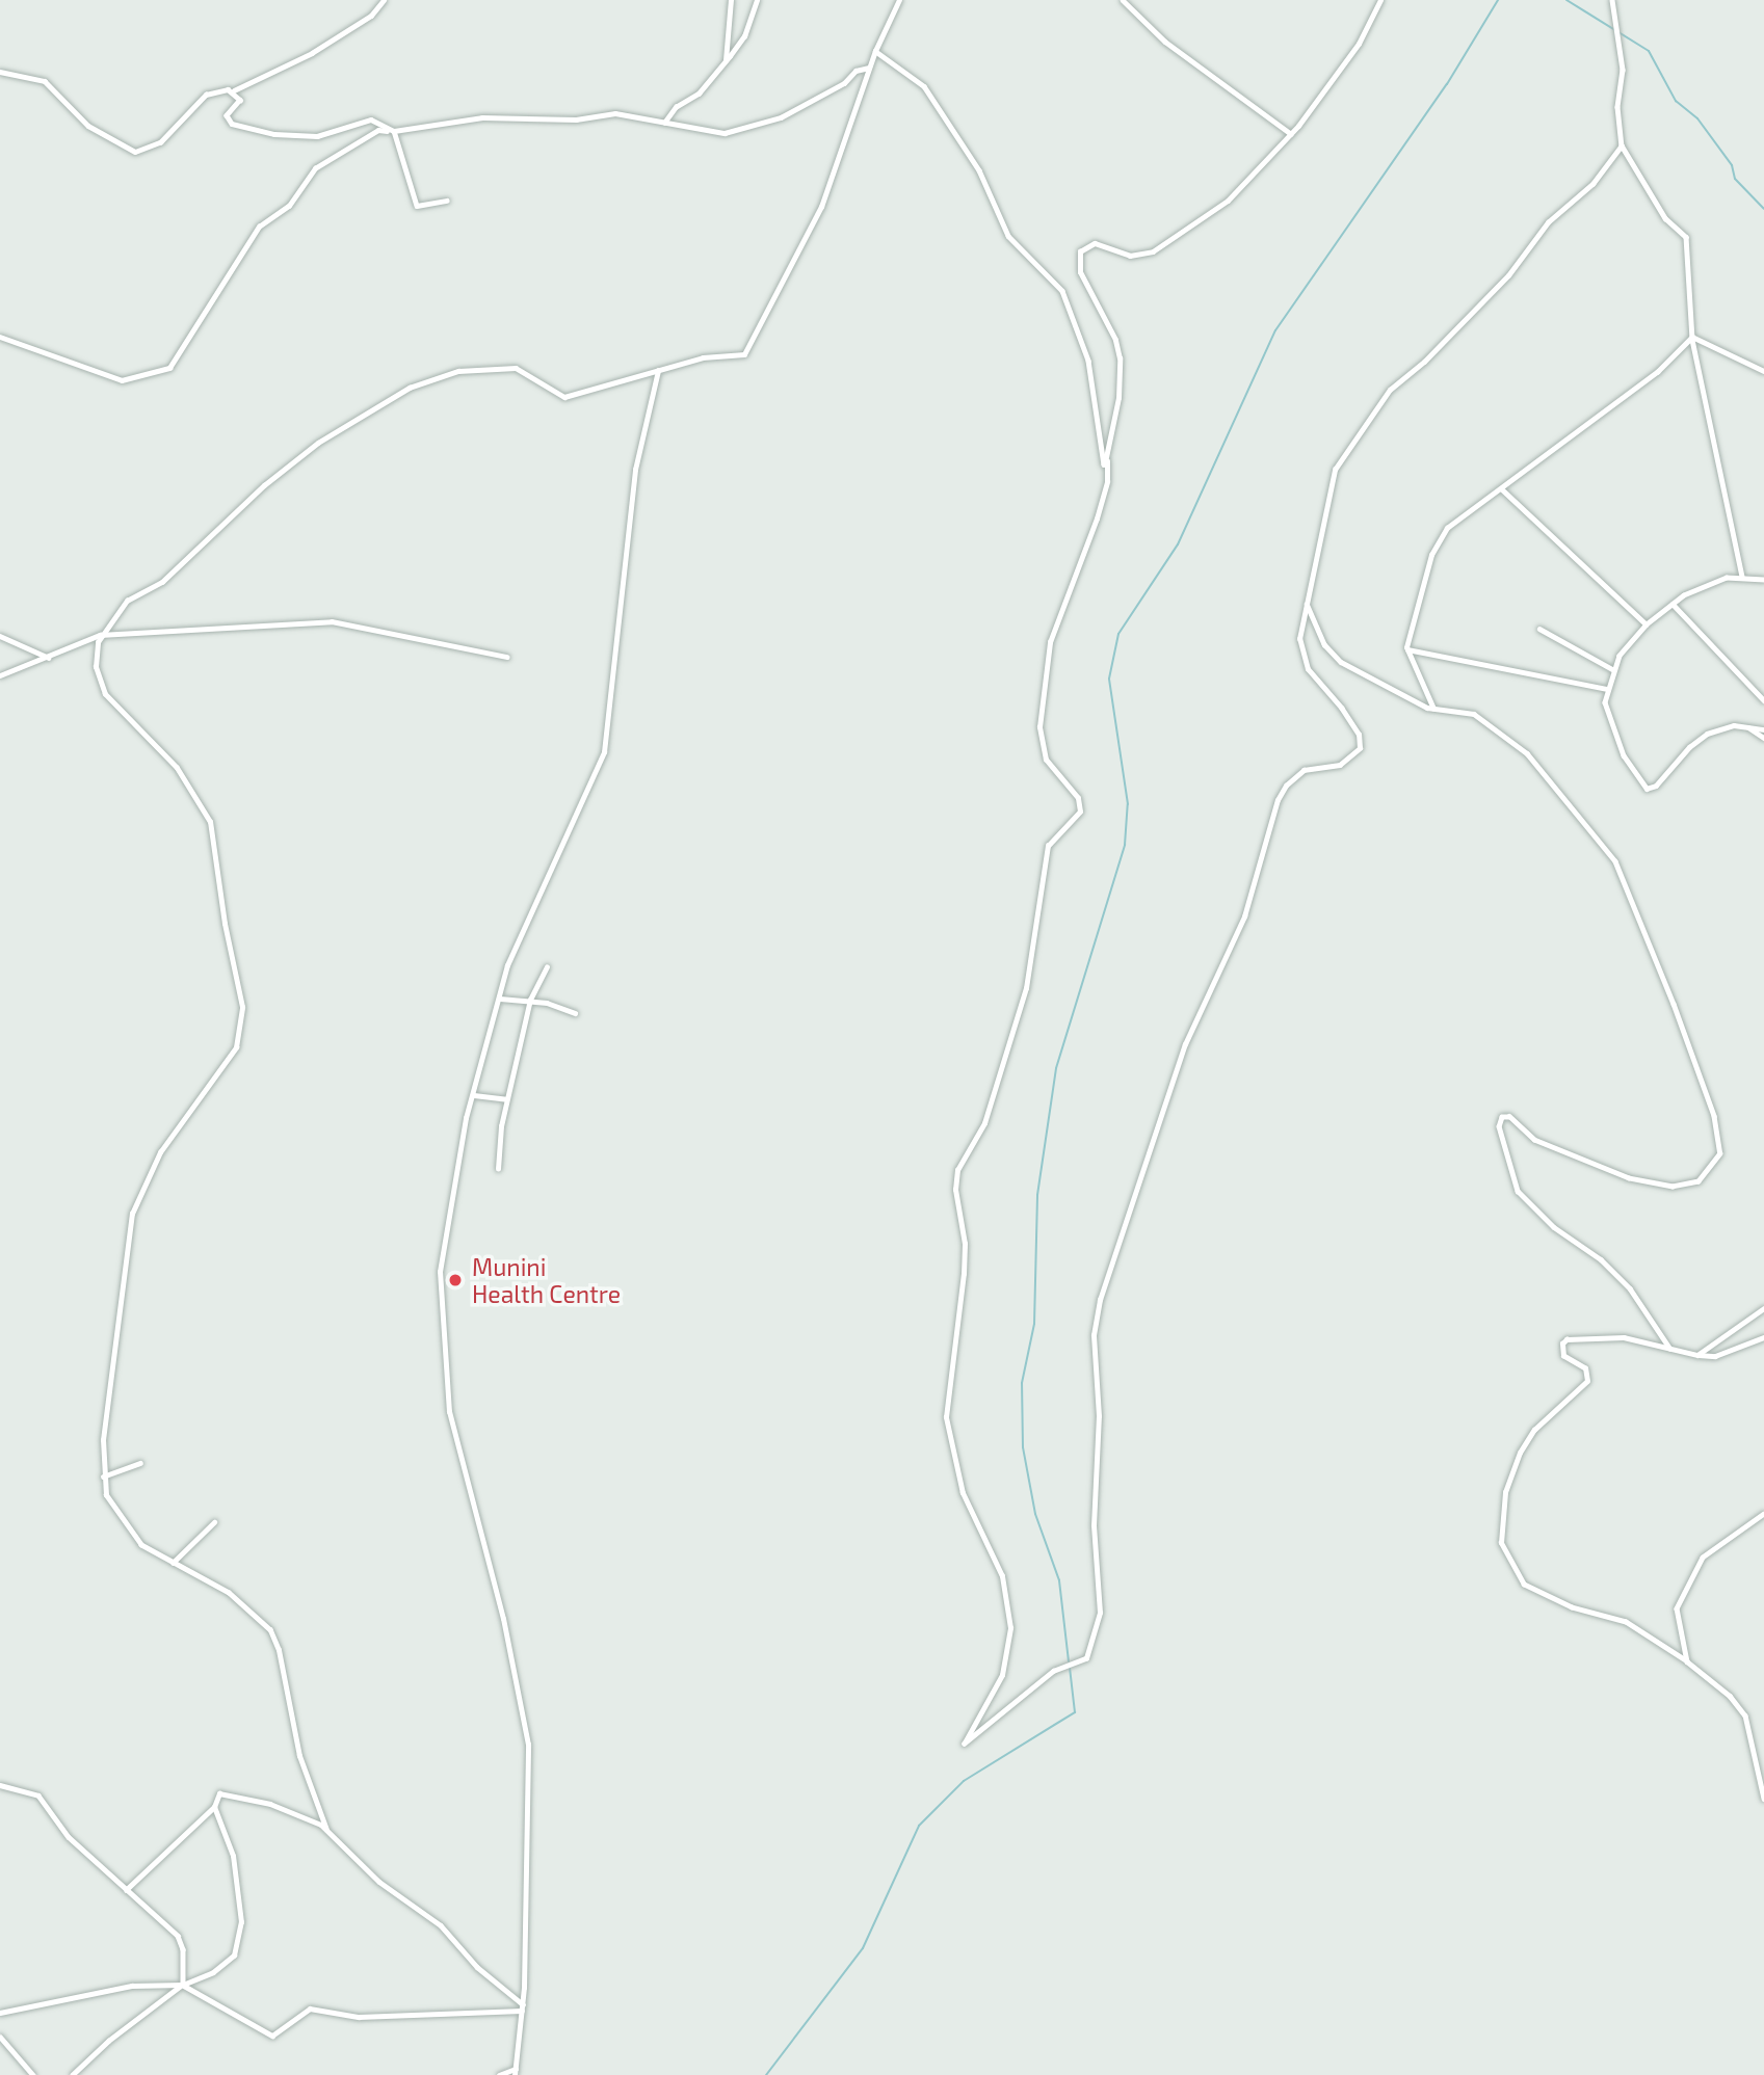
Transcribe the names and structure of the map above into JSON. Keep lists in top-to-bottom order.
{
  "places": ["Munini Health Centre"]
}
